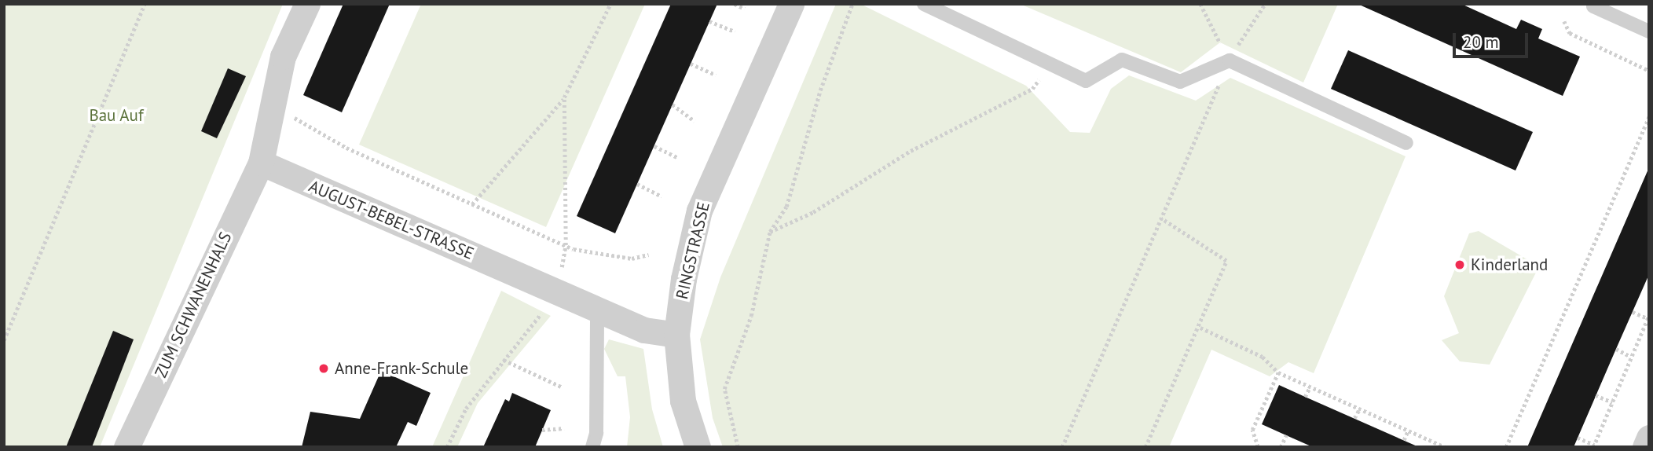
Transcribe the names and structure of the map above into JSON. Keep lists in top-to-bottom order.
{
  "streets": {
    "street": ["AUGUST-BEBEL-STRASSE", "RINGSTRASSE", "ZUM SCHWANENHALS"]
  },
  "crossings": [
    ["AUGUST-BEBEL-STRASSE", "RINGSTRASSE"],
    ["AUGUST-BEBEL-STRASSE", "ZUM SCHWANENHALS"]
  ],
  "parks": ["Bau Auf"],
  "places": ["Kinderland", "Anne-Frank-Schule"],
  "scale_bar": "20 m"
}
